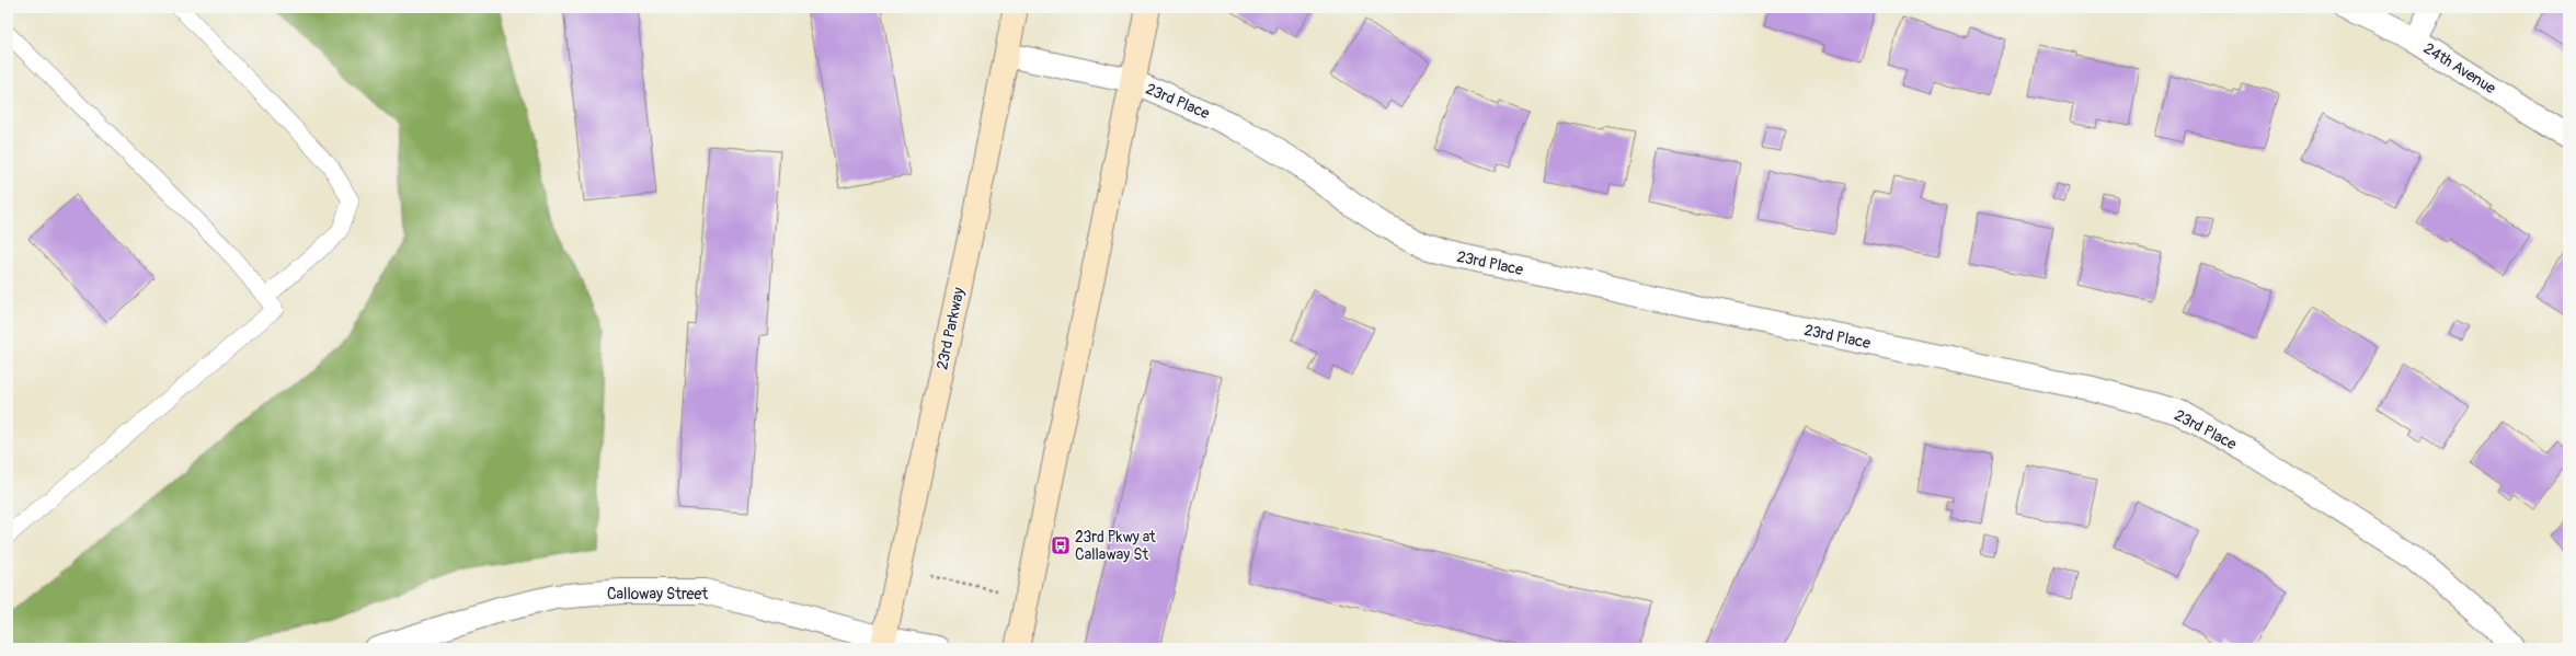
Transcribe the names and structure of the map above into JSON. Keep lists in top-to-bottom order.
{
  "streets": {
    "street": [
      "24th Avenue",
      "23rd Place",
      "23rd Parkway",
      "Calloway Street"
    ]
  },
  "crossings": [
    ["23rd Place", "23rd Parkway"],
    ["23rd Parkway", "Calloway Street"]
  ],
  "places": {
    "bus stop": ["23rd Pkwy at Callaway St"]
  }
}
